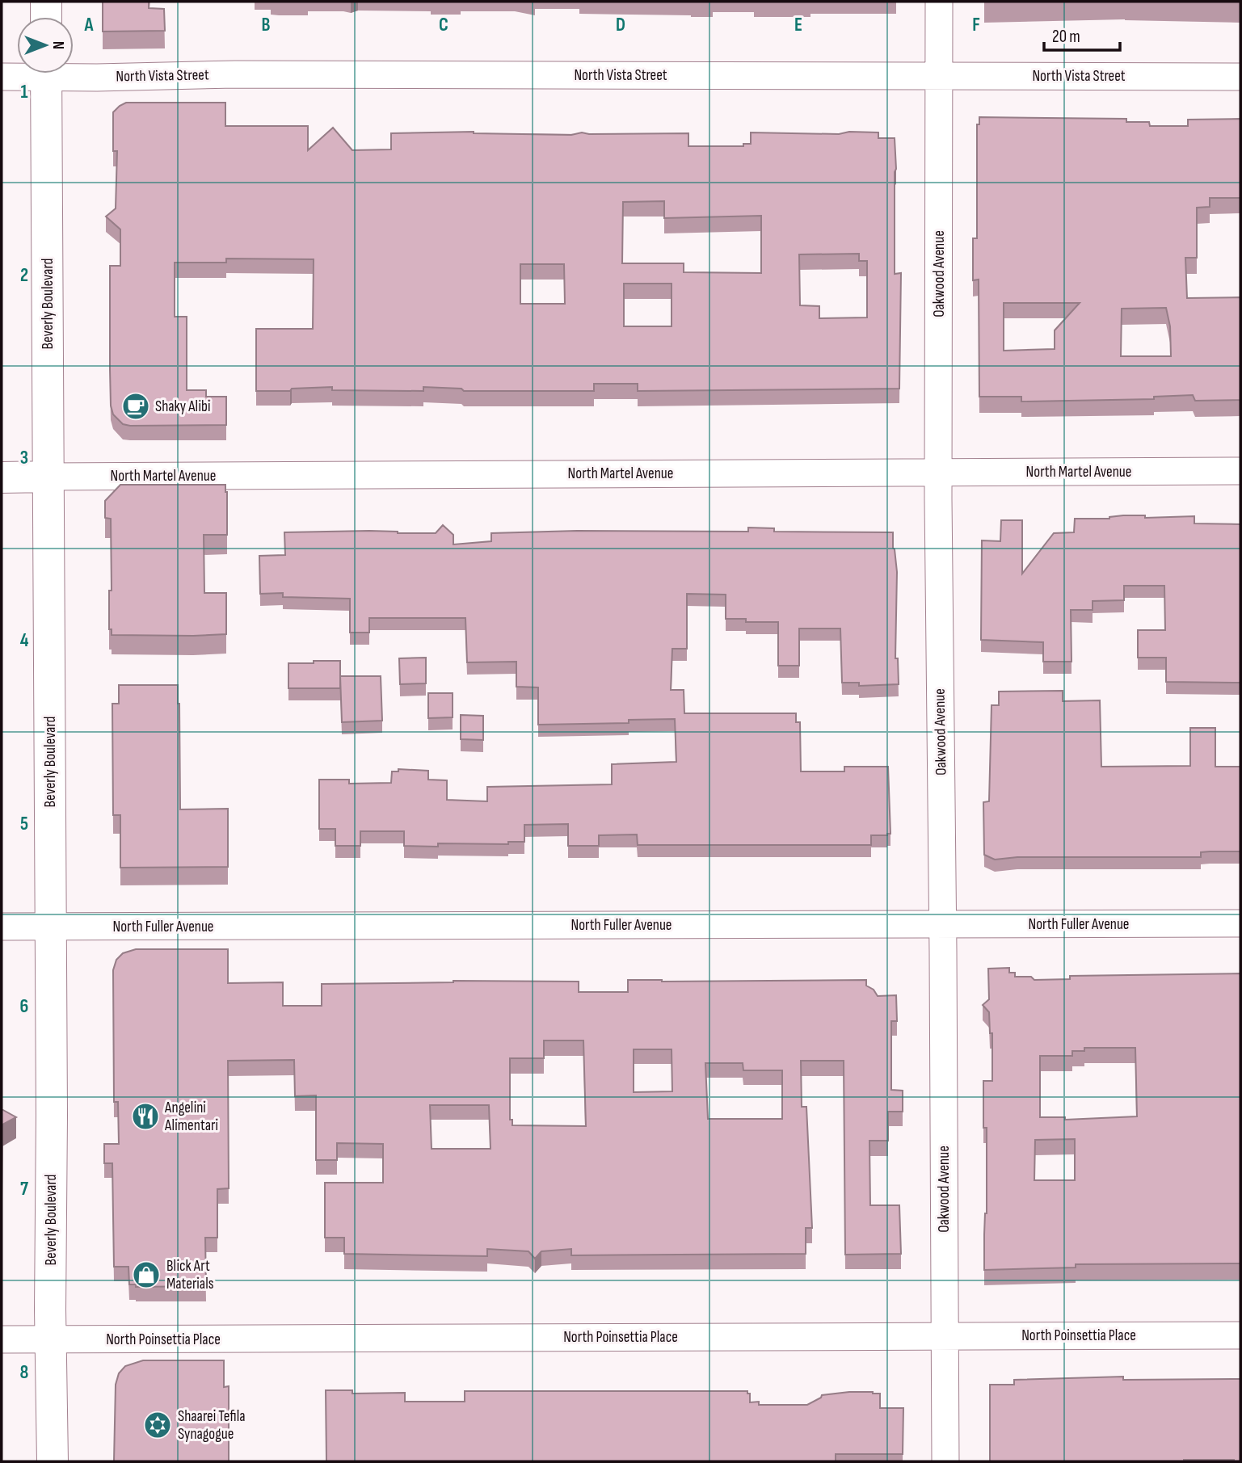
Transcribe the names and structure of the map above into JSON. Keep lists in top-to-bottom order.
{
  "streets": {
    "main road": ["Beverly Boulevard", "North Martel Avenue"],
    "street": [
      "North Vista Street",
      "Oakwood Avenue",
      "North Fuller Avenue",
      "North Poinsettia Place"
    ]
  },
  "crossings": [
    ["North Vista Street", "Oakwood Avenue"],
    ["Oakwood Avenue", "North Martel Avenue"],
    ["Oakwood Avenue", "North Fuller Avenue"],
    ["Oakwood Avenue", "North Poinsettia Place"],
    ["Beverly Boulevard", "North Martel Avenue"],
    ["Beverly Boulevard", "North Fuller Avenue"],
    ["Beverly Boulevard", "North Poinsettia Place"]
  ],
  "places": {
    "cafe": ["Shaky Alibi"],
    "restaurant": ["Angelini Alimentari"],
    "shop": ["Blick Art Materials"],
    "synagogue": ["Shaarei Tefila Synagogue"]
  },
  "scale_bar": "20 m",
  "north": "right",
  "grid": {
    "columns": [
      "A",
      "B",
      "C",
      "D",
      "E",
      "F"
    ],
    "rows": [
      "1",
      "2",
      "3",
      "4",
      "5",
      "6",
      "7",
      "8"
    ]
  }
}
